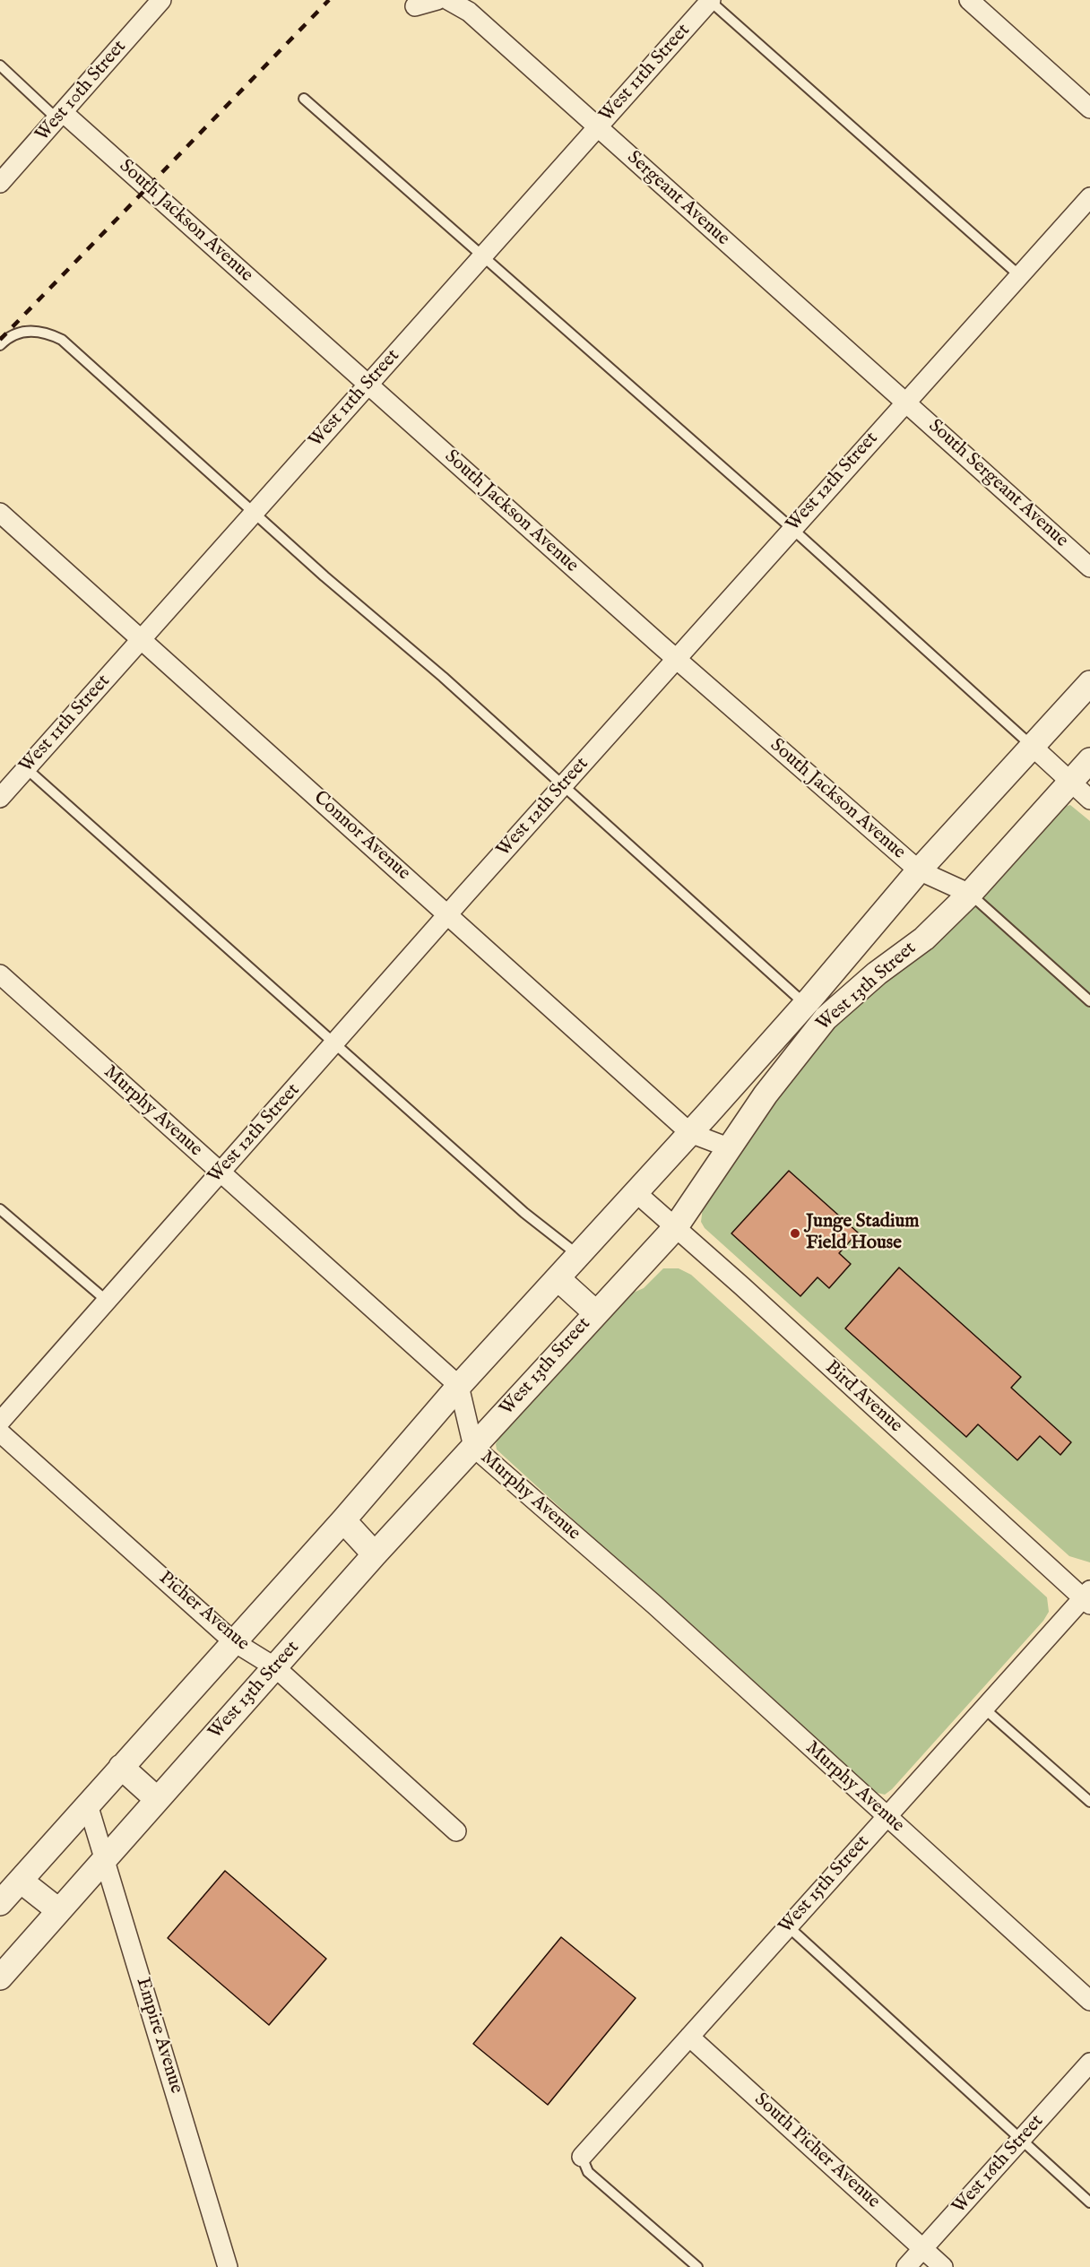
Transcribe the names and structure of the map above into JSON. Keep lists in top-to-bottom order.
{
  "streets": {
    "street": [
      "West 11th Street",
      "West 10th Street",
      "Sergeant Avenue",
      "South Jackson Avenue",
      "West 12th Street",
      "South Sergeant Avenue",
      "Connor Avenue",
      "West 13th Street",
      "Murphy Avenue",
      "Bird Avenue",
      "Picher Avenue",
      "West 15th Street",
      "Empire Avenue",
      "South Picher Avenue",
      "West 16th Street"
    ]
  },
  "crossings": [
    ["West 11th Street", "Sergeant Avenue"],
    ["West 11th Street", "South Jackson Avenue"],
    ["West 11th Street", "Connor Avenue"],
    ["West 10th Street", "South Jackson Avenue"],
    ["Sergeant Avenue", "West 12th Street"],
    ["Sergeant Avenue", "South Sergeant Avenue"],
    ["South Jackson Avenue", "West 12th Street"],
    ["South Jackson Avenue", "West 13th Street"],
    ["West 12th Street", "South Sergeant Avenue"],
    ["West 12th Street", "Connor Avenue"],
    ["West 12th Street", "Murphy Avenue"],
    ["Connor Avenue", "West 13th Street"],
    ["West 13th Street", "Murphy Avenue"],
    ["West 13th Street", "Bird Avenue"],
    ["West 13th Street", "Picher Avenue"],
    ["West 13th Street", "Empire Avenue"],
    ["Murphy Avenue", "West 15th Street"],
    ["Bird Avenue", "West 15th Street"],
    ["West 15th Street", "South Picher Avenue"],
    ["South Picher Avenue", "West 16th Street"]
  ],
  "places": ["Junge Stadium Field House"]
}
